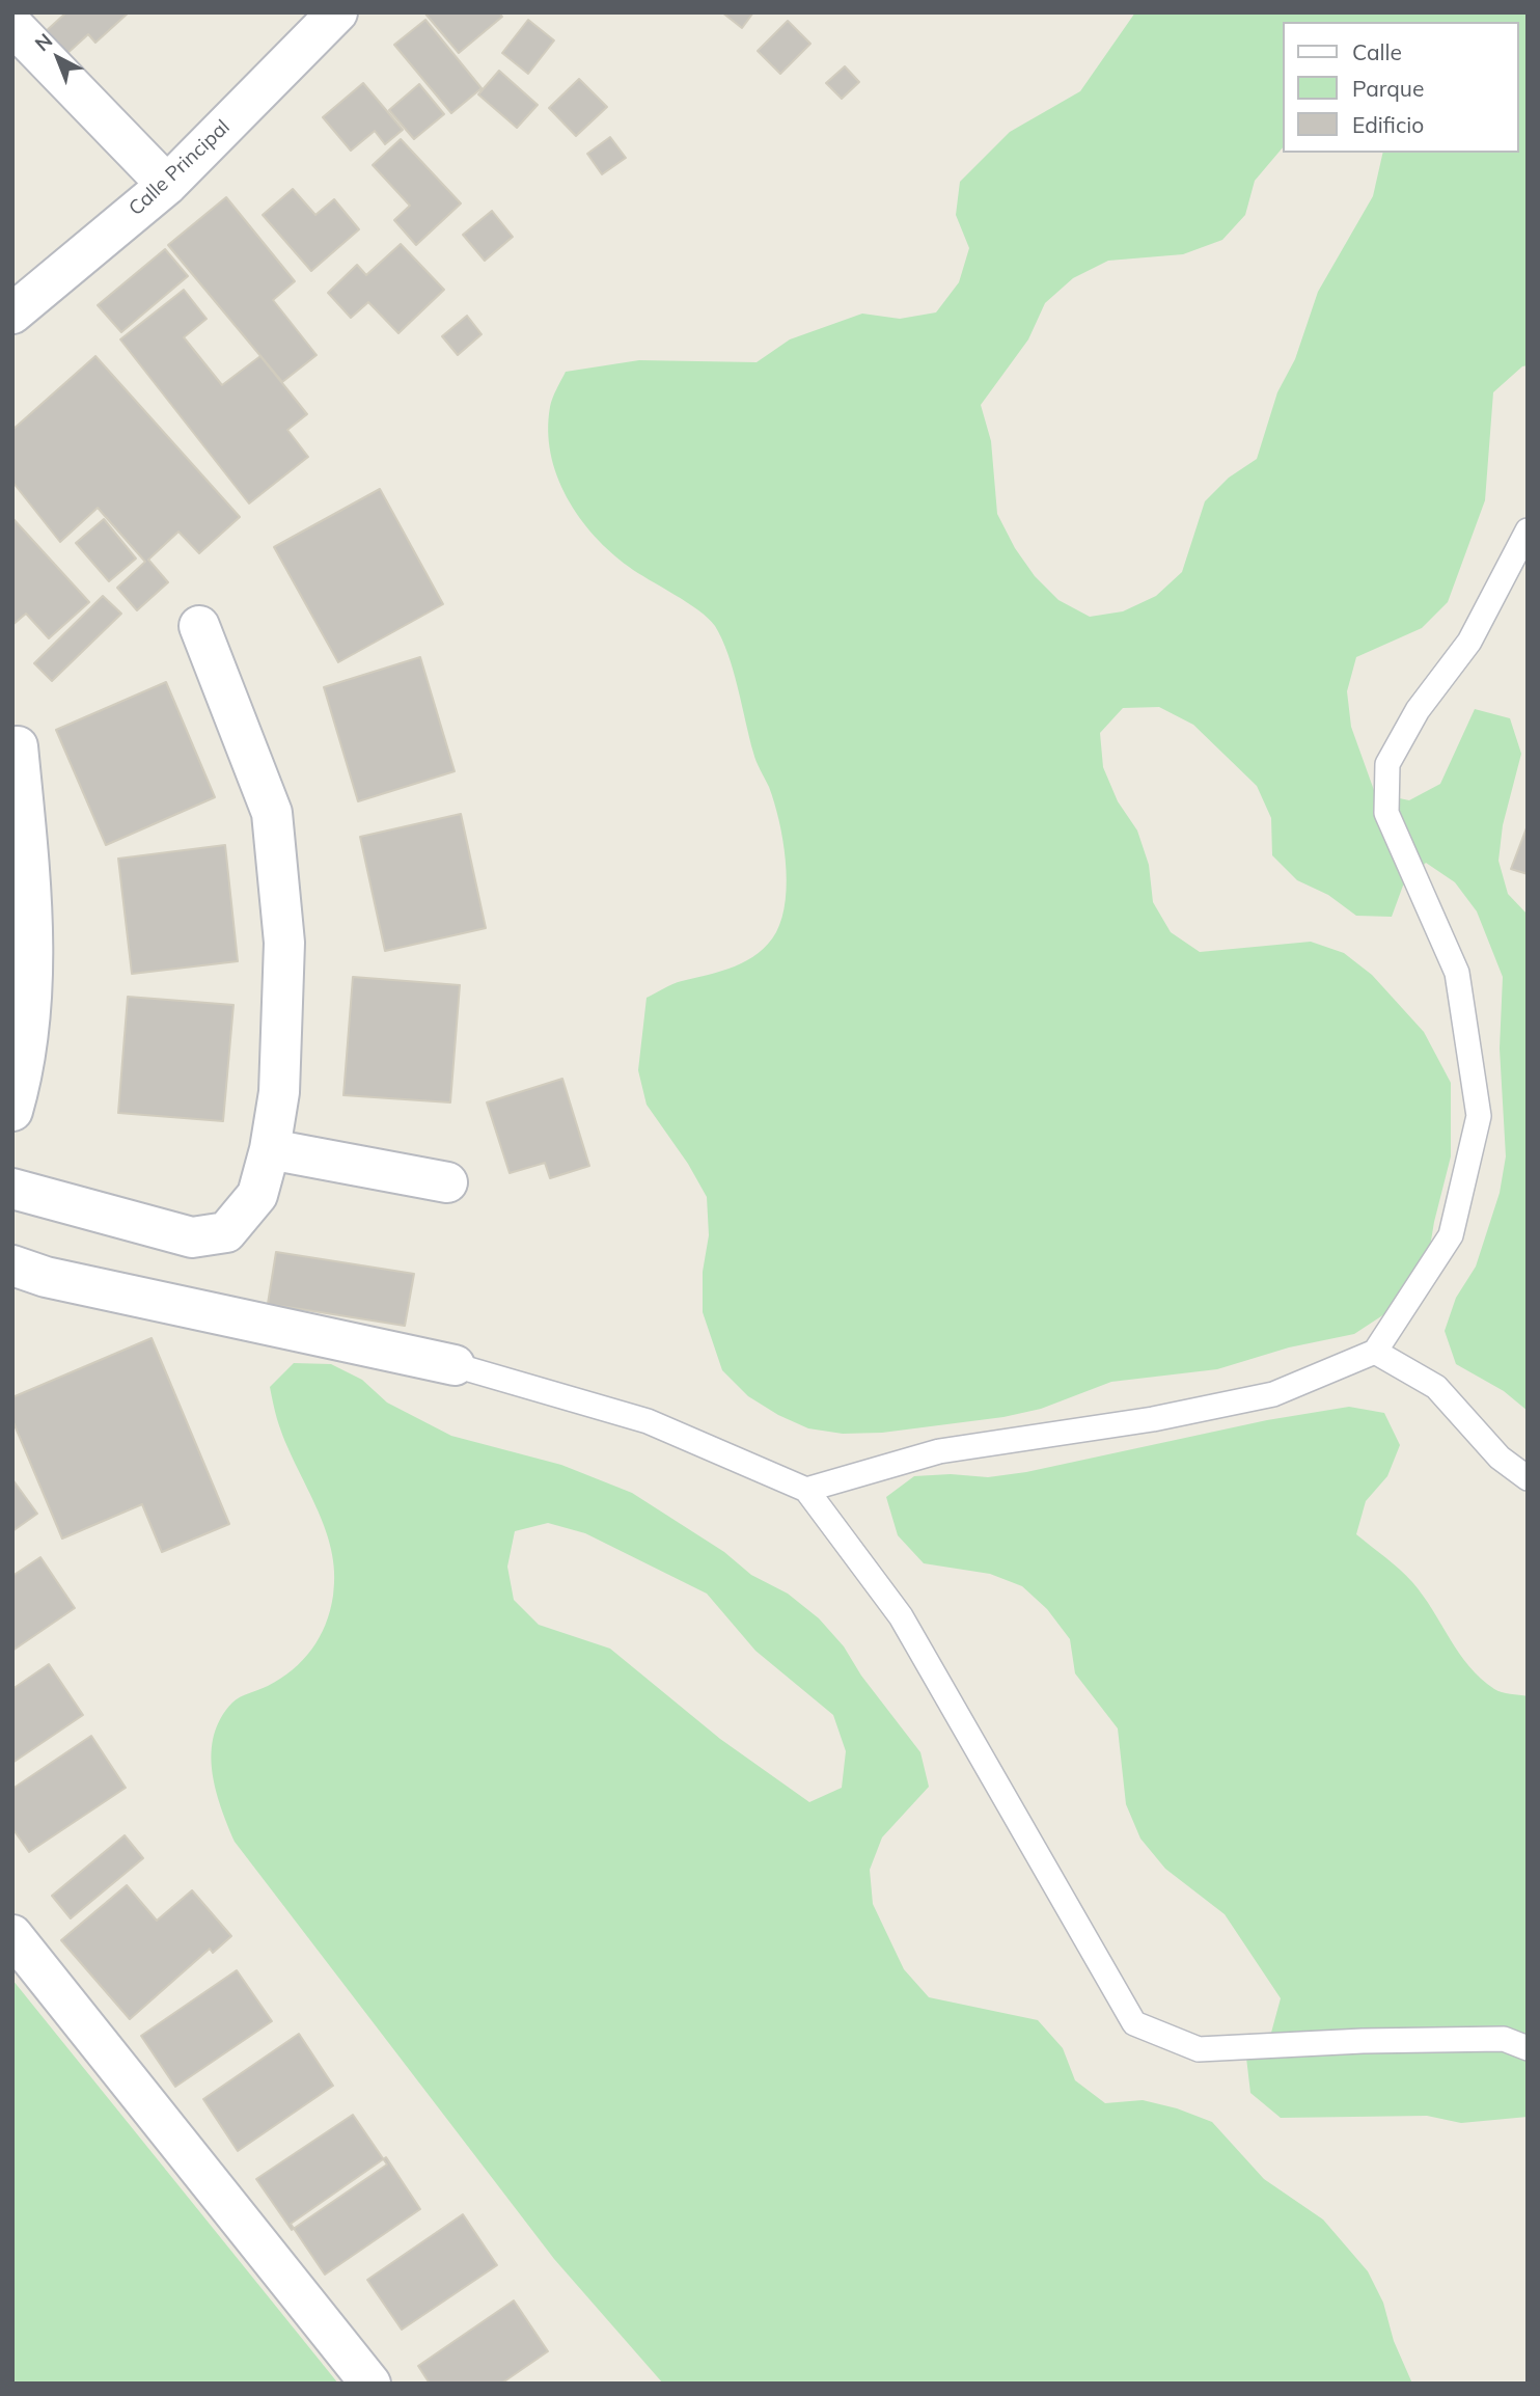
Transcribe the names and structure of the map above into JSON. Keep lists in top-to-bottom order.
{
  "streets": {
    "street": ["Calle Principal"]
  },
  "legend": ["Calle", "Parque", "Edificio"],
  "north": "top left"
}
